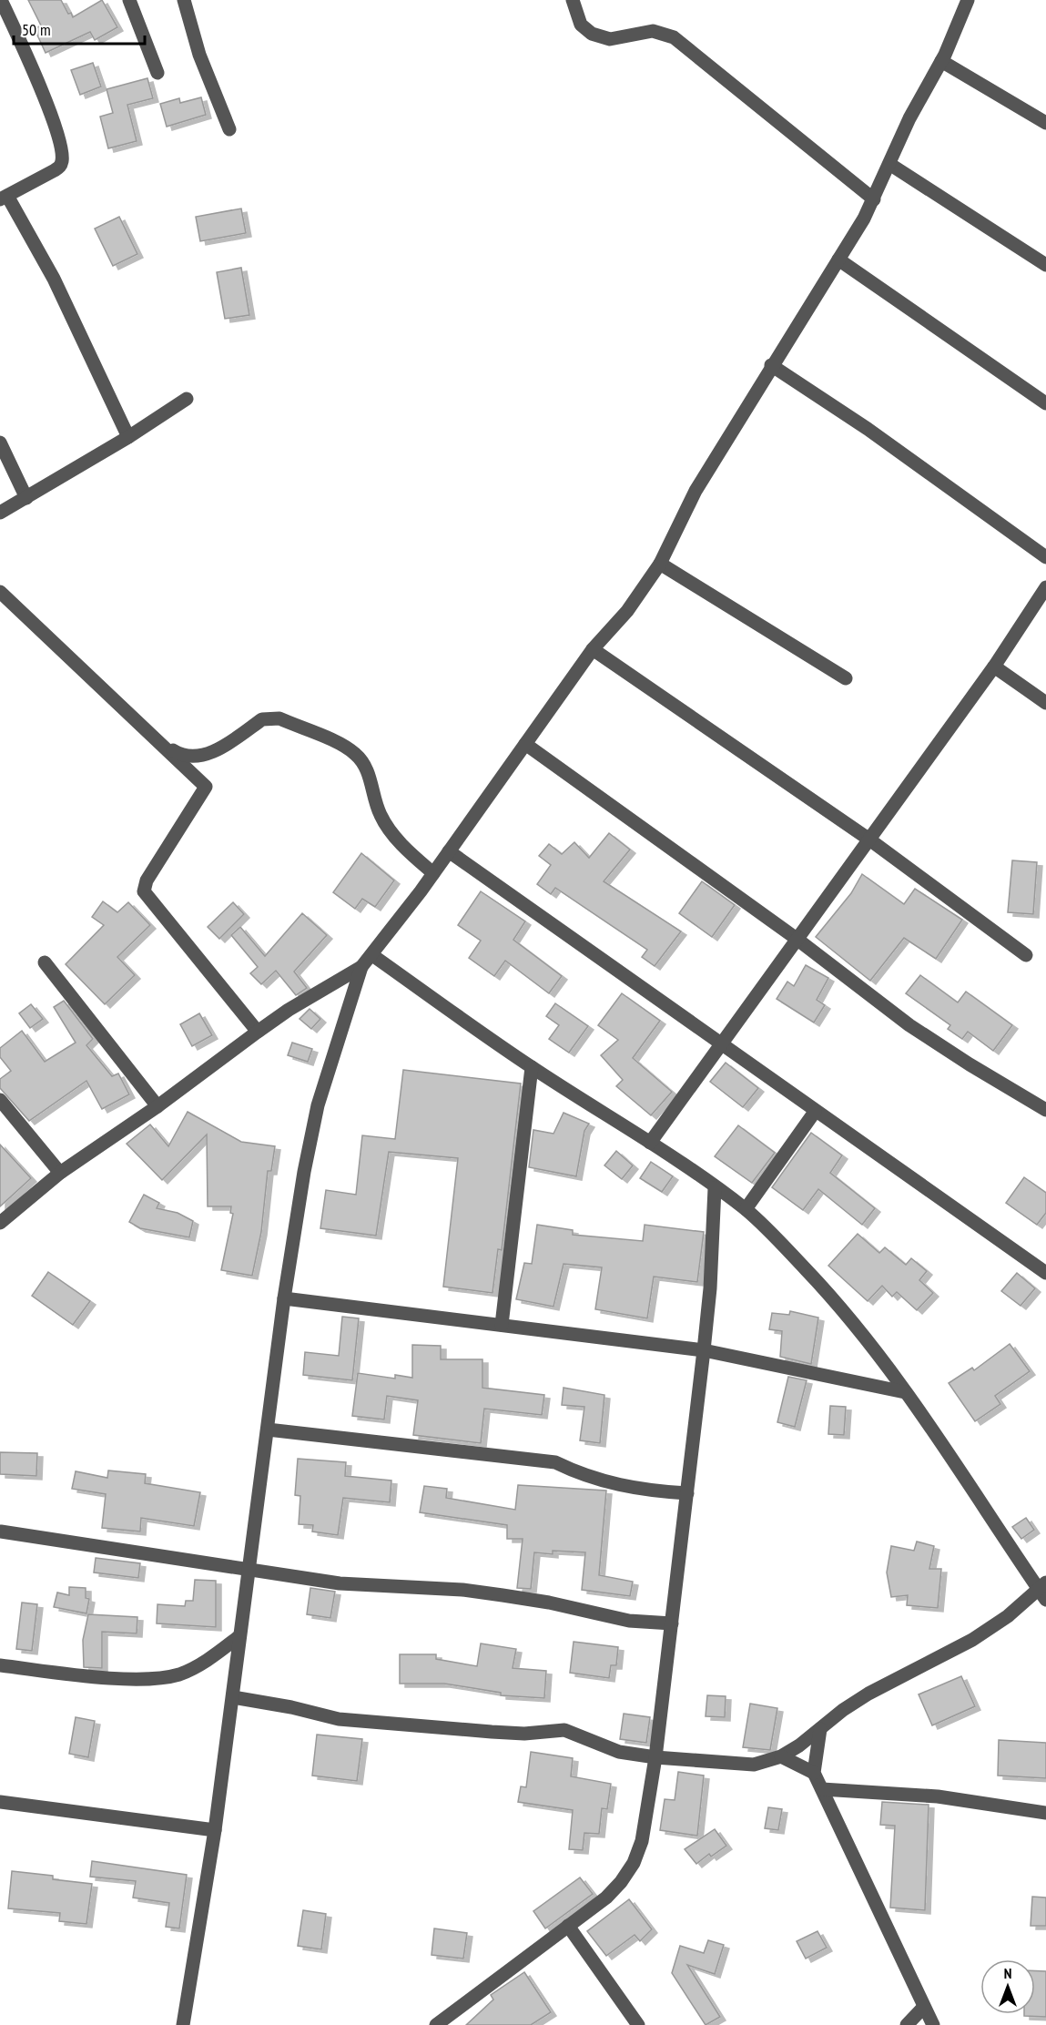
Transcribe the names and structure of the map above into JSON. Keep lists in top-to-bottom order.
{
  "scale_bar": "50 m",
  "north": "top"
}
